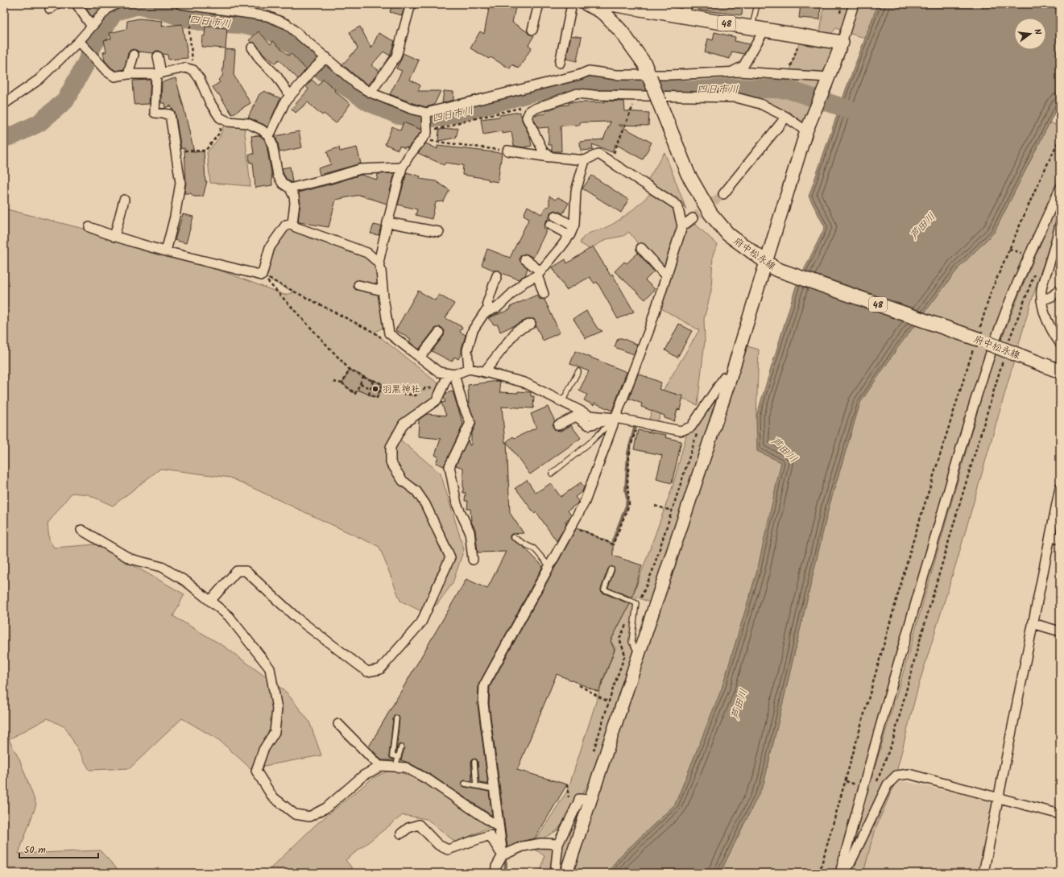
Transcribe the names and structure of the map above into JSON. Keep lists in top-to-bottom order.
{
  "streets": {
    "main road": ["48", "府中松永線"]
  },
  "water": ["四日市川", "芦田川"],
  "places": ["羽黒神社"],
  "scale_bar": "50 m",
  "north": "right"
}
